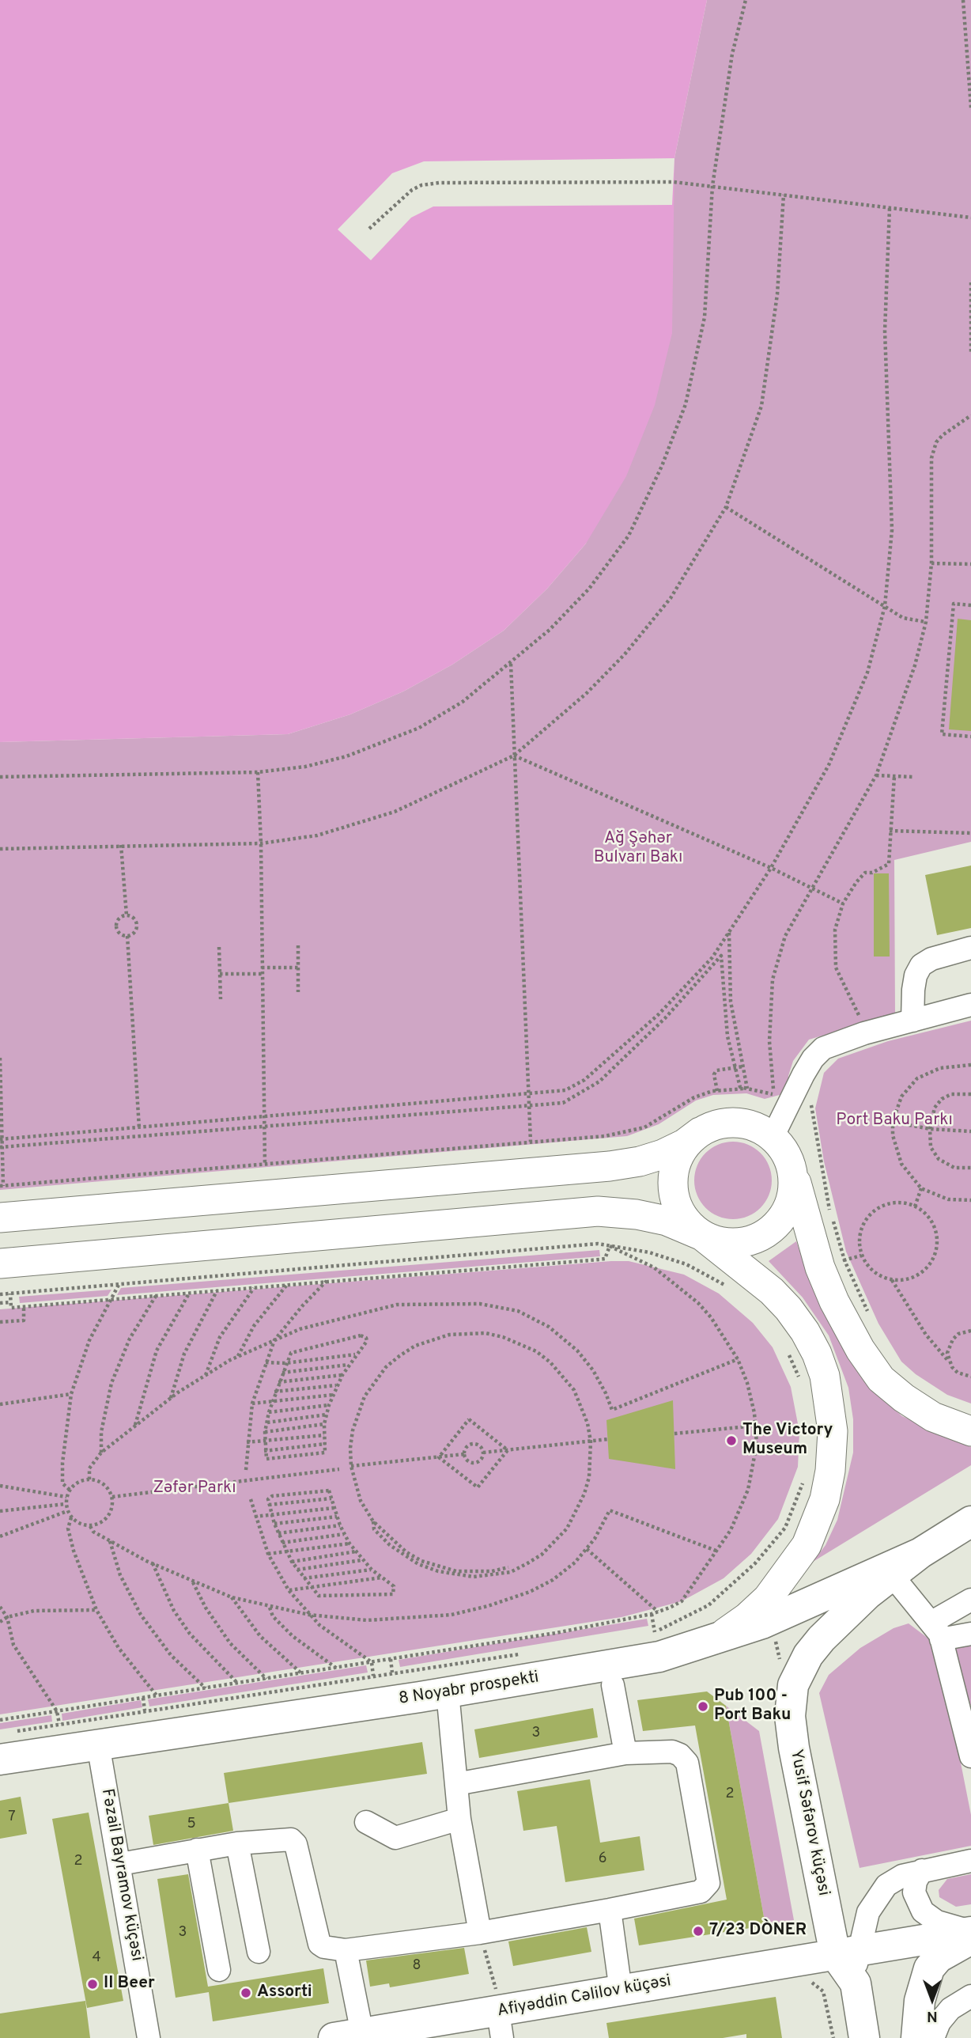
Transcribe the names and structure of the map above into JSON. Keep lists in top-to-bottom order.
{
  "streets": {
    "highway": ["8 Noyabr prospekti", "Yusif Səfərov küçəsi", "Afiyəddin Cəlilov küçəsi"],
    "street": ["Fəzail Bayramov küçəsi"]
  },
  "crossings": [
    ["8 Noyabr prospekti", "Yusif Səfərov küçəsi"],
    ["8 Noyabr prospekti", "Fəzail Bayramov küçəsi"],
    ["Yusif Səfərov küçəsi", "Afiyəddin Cəlilov küçəsi"]
  ],
  "parks": ["Ağ Şəhər Bulvarı Bakı", "Port Baku Parkı", "Zəfər Parkı"],
  "places": [
    "The Victory Museum",
    "Pub 100 - Port Baku",
    "7/23 DÒNER",
    "II Beer",
    "Assorti"
  ],
  "house_numbers": [
    "3",
    "2",
    "7",
    "5",
    "6",
    "2",
    "3",
    "4",
    "8"
  ],
  "north": "bottom"
}
